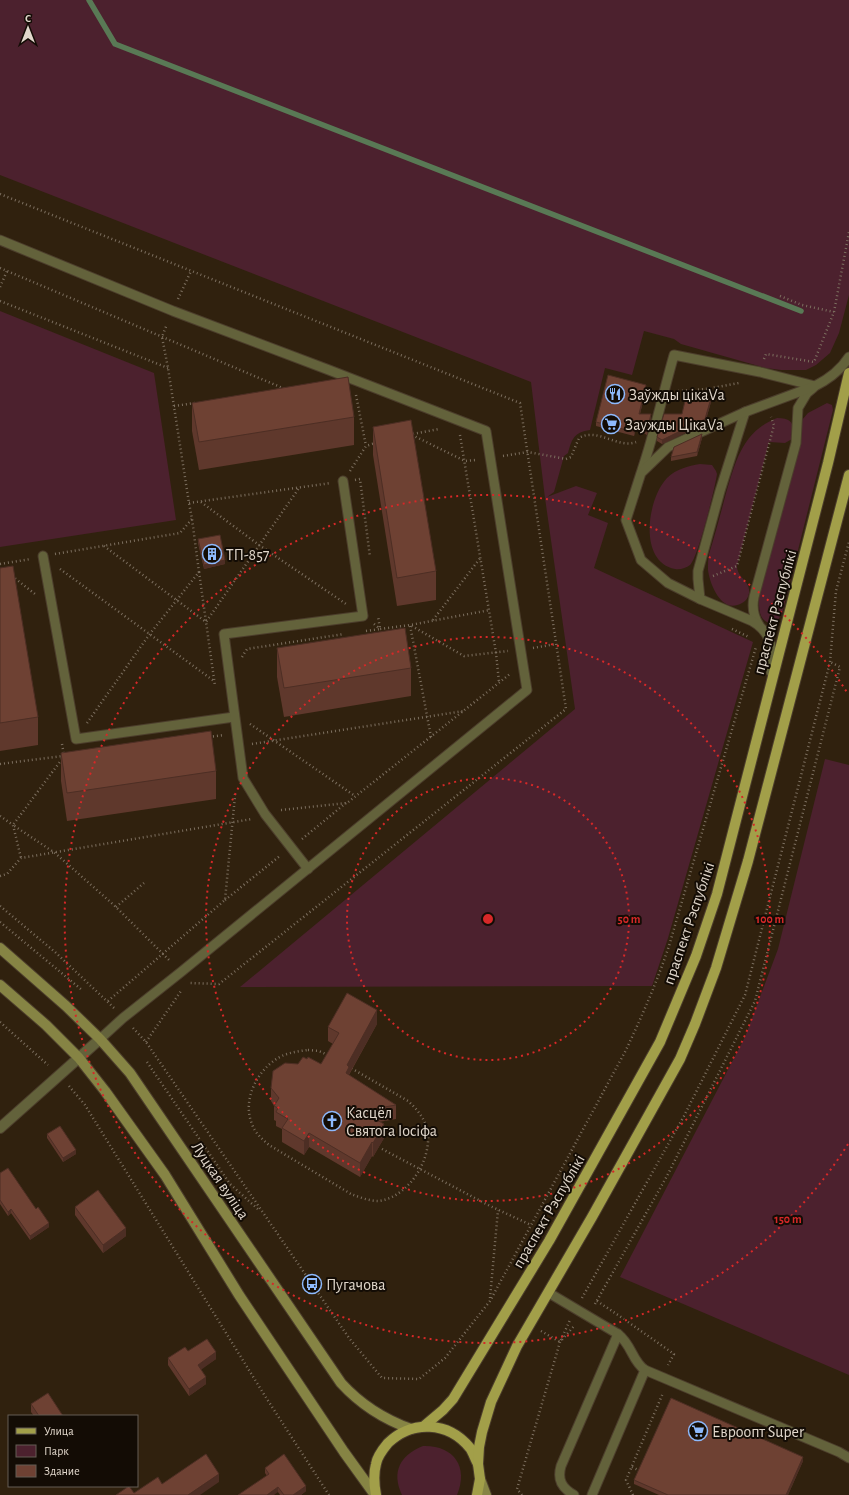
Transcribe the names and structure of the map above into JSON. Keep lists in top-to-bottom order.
{
  "streets": {
    "main road": ["праспект Рэспублікі"],
    "street": ["Луцкая вуліца"]
  },
  "crossings": [
    ["праспект Рэспублікі", "Луцкая вуліца"]
  ],
  "places": {
    "restaurant": ["Заўжды цікаVа"],
    "supermarket": ["Заужды ЦікаVа", "Евроопт Super"],
    "building": ["ТП-857"],
    "church": ["Касцёл Святога Іосіфа"],
    "bus stop": ["Пугачова"]
  },
  "legend": ["Улица", "Парк", "Здание"],
  "north": "top",
  "rings": ["50 m", "100 m", "150 m"]
}
